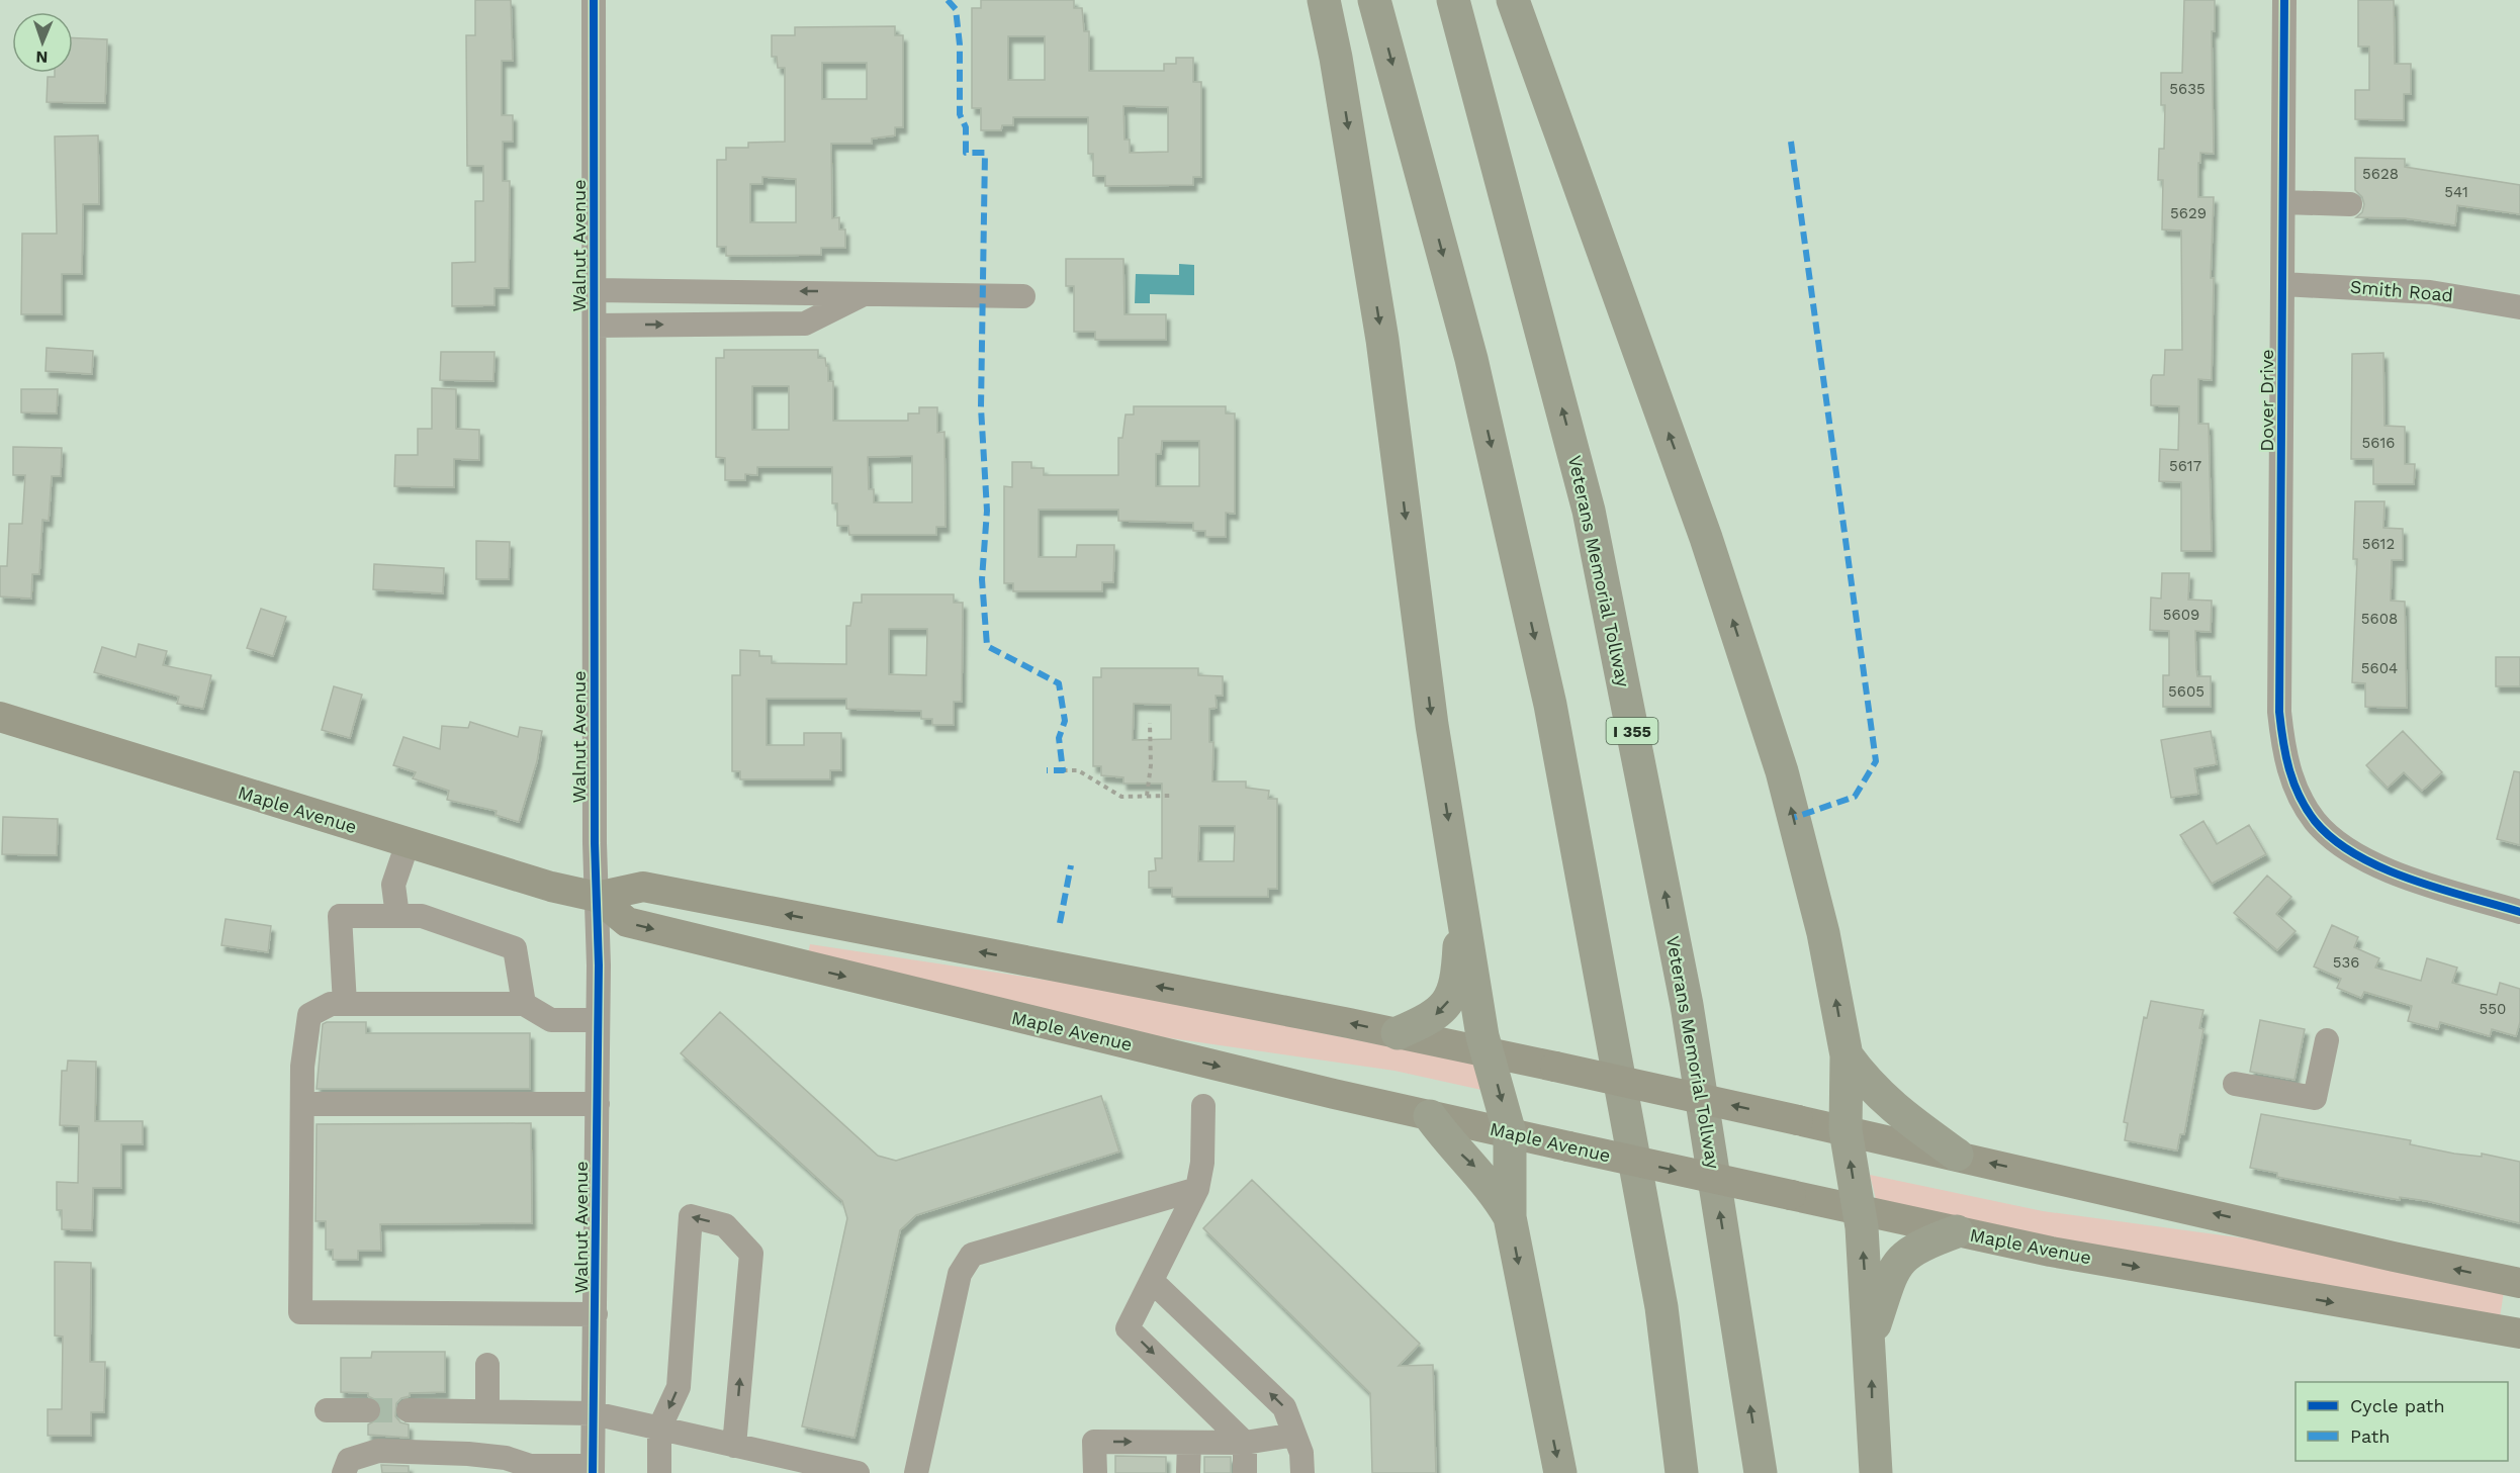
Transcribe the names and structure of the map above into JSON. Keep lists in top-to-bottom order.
{
  "streets": {
    "highway": ["Veterans Memorial Tollway", "I 355"],
    "main road": ["Maple Avenue"],
    "street": ["Walnut Avenue", "Smith Road", "Dover Drive"]
  },
  "crossings": [
    ["Walnut Avenue", "Maple Avenue"],
    ["Smith Road", "Dover Drive"]
  ],
  "house_numbers": [
    "5635",
    "5628",
    "541",
    "5629",
    "5616",
    "5617",
    "5612",
    "5609",
    "5608",
    "5604",
    "5605",
    "536",
    "550"
  ],
  "legend": ["Cycle path", "Path"],
  "north": "bottom"
}
